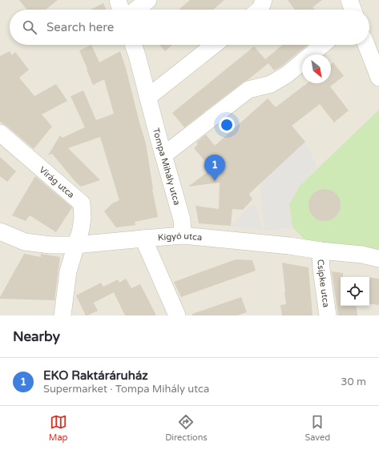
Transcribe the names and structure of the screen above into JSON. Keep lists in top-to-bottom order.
{
  "streets": {
    "street": [
      "Tompa Mihály utca",
      "Virág utca",
      "Kígyó utca",
      "Csipke utca"
    ]
  },
  "crossings": [
    ["Tompa Mihály utca", "Kígyó utca"],
    ["Virág utca", "Kígyó utca"],
    ["Kígyó utca", "Csipke utca"]
  ],
  "north": "bottom right",
  "page": {
    "search": "Search here",
    "pins": "1",
    "heading": "Nearby",
    "list": [
      {
        "mark": "1",
        "name": "EKO Raktáráruház",
        "note": "Supermarket · Tompa Mihály utca",
        "value": "30 m"
      }
    ],
    "nav": ["Map", "Directions", "Saved"]
  }
}
